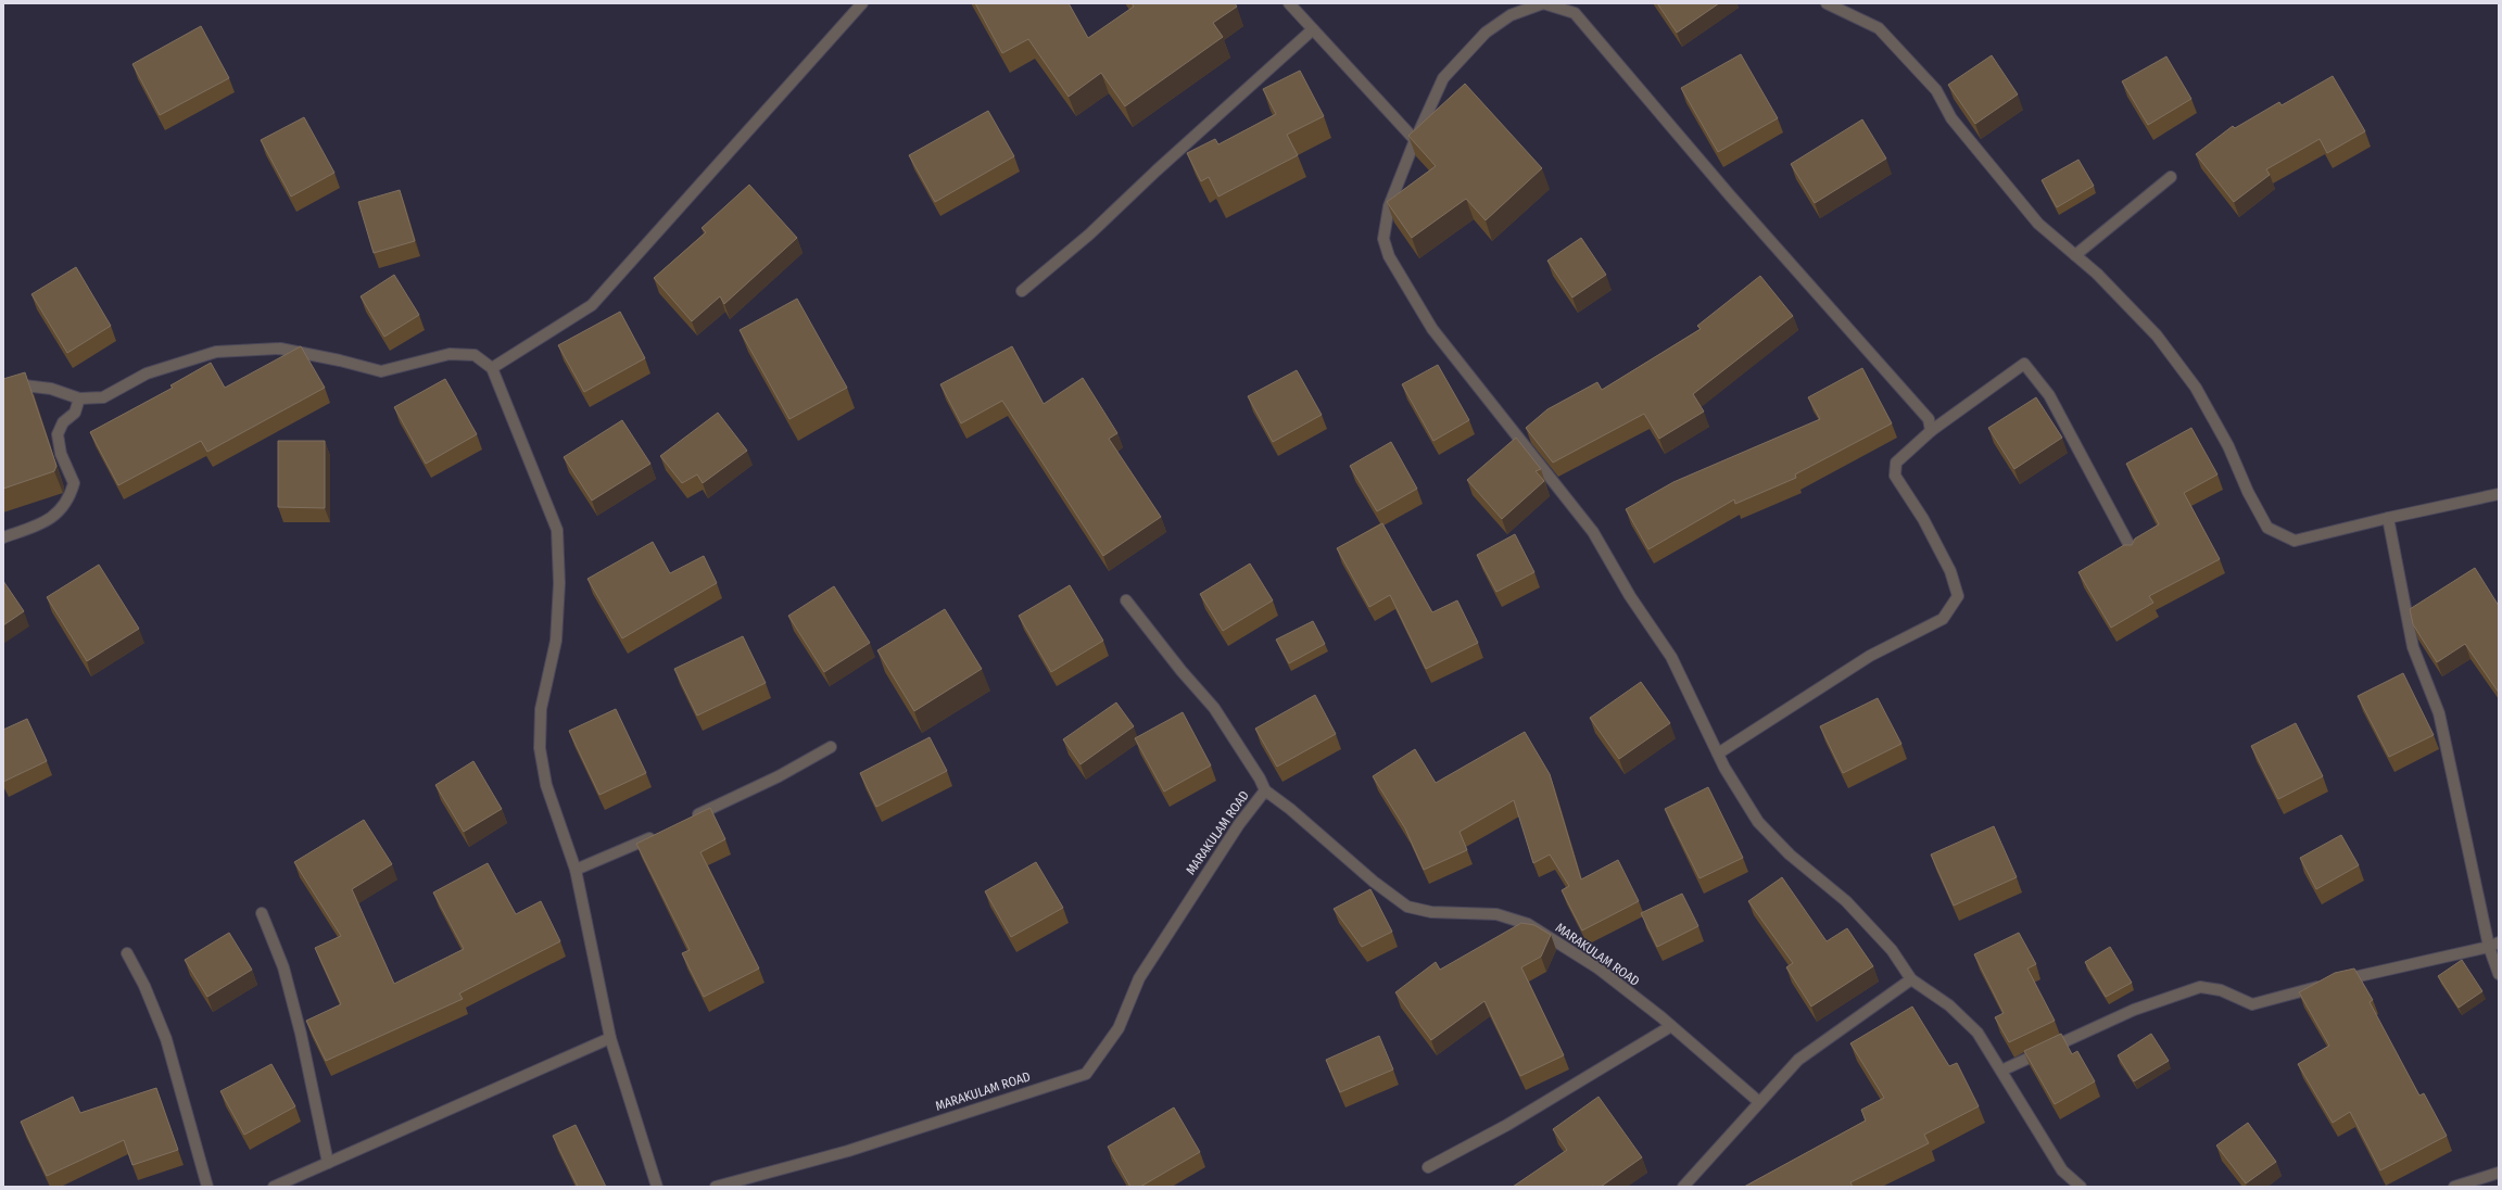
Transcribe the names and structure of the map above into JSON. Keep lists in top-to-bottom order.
{
  "streets": {
    "street": ["MARAKULAM ROAD"]
  }
}
